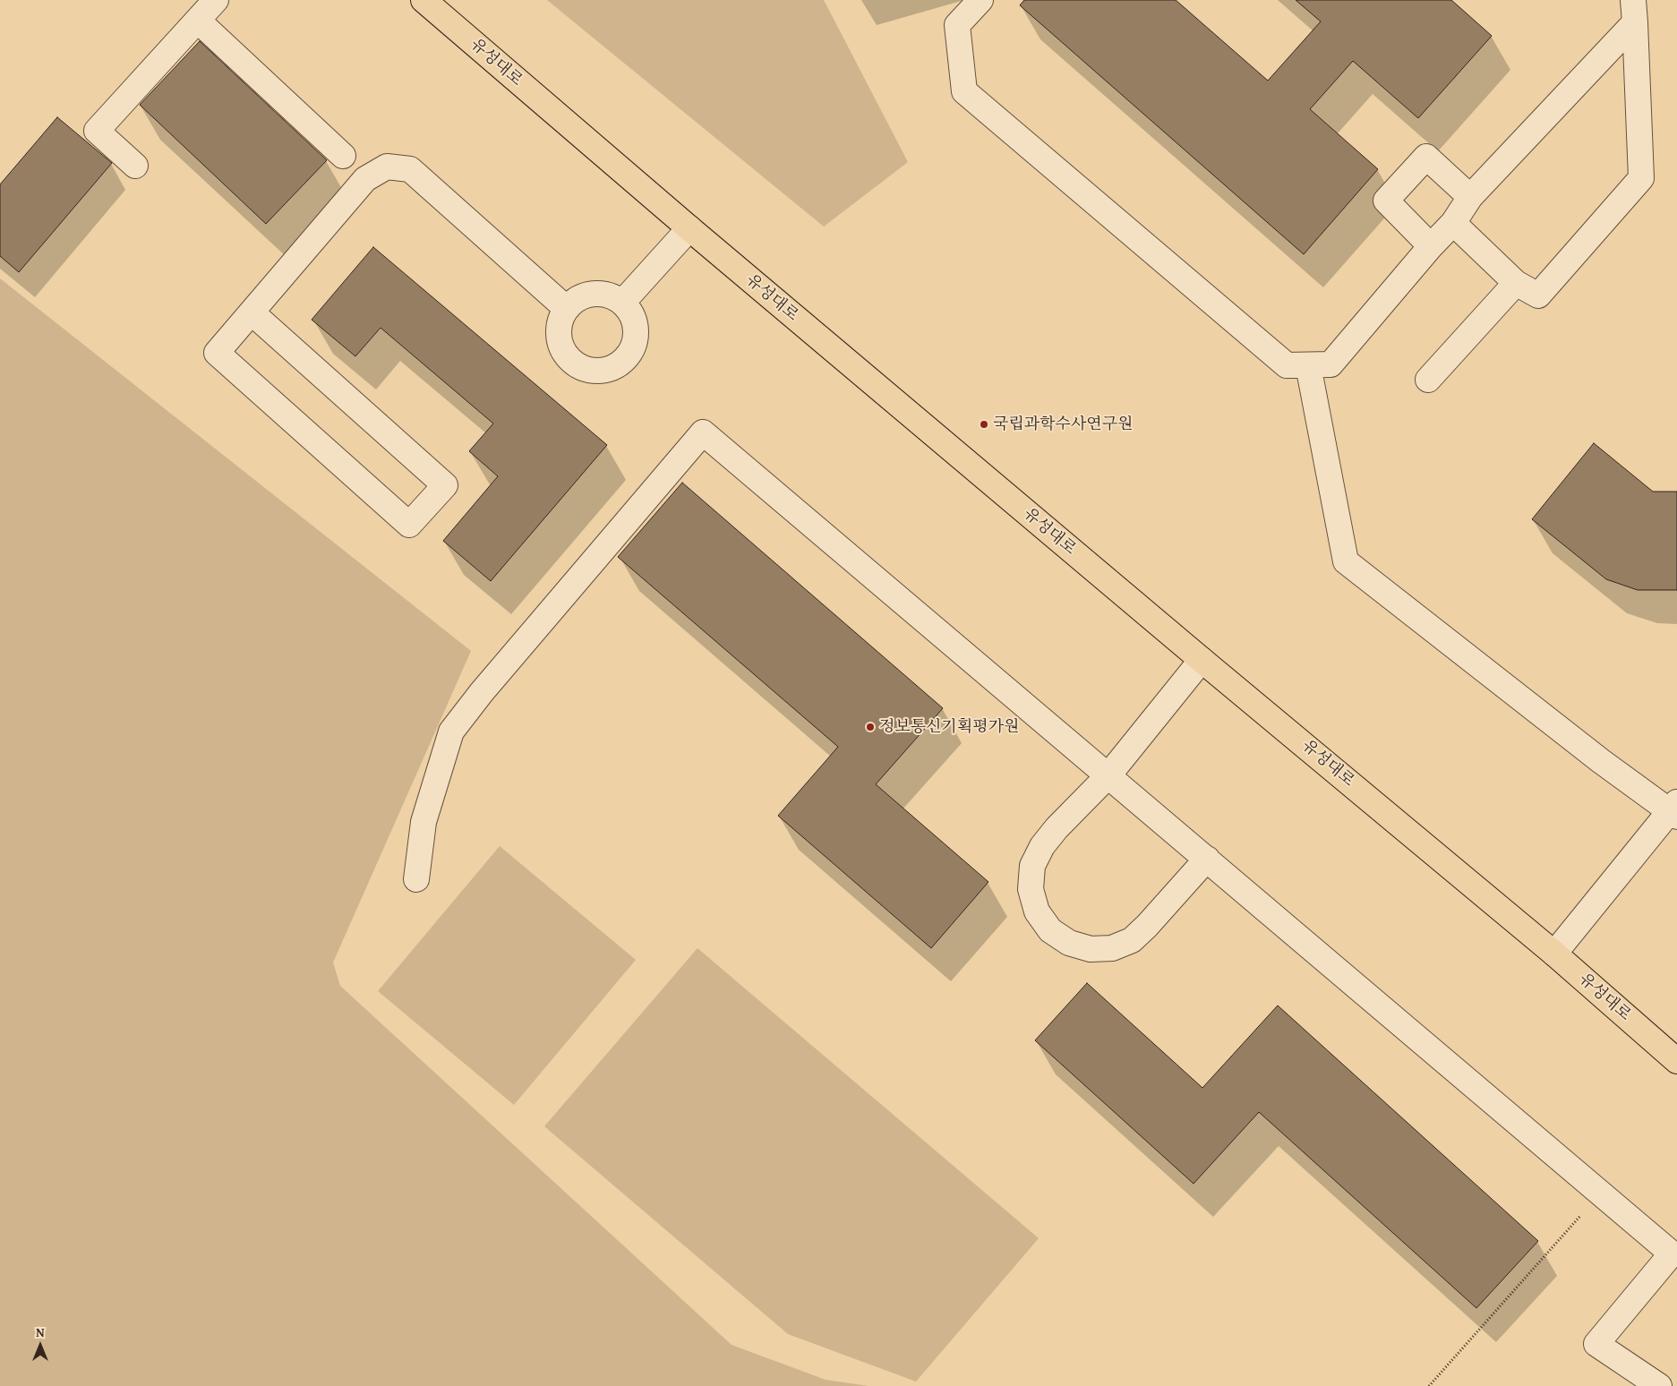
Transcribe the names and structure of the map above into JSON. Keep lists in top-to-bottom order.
{
  "streets": {
    "main road": ["유성대로"]
  },
  "places": ["국립과학수사연구원", "정보통신기획평가원"],
  "north": "top"
}
